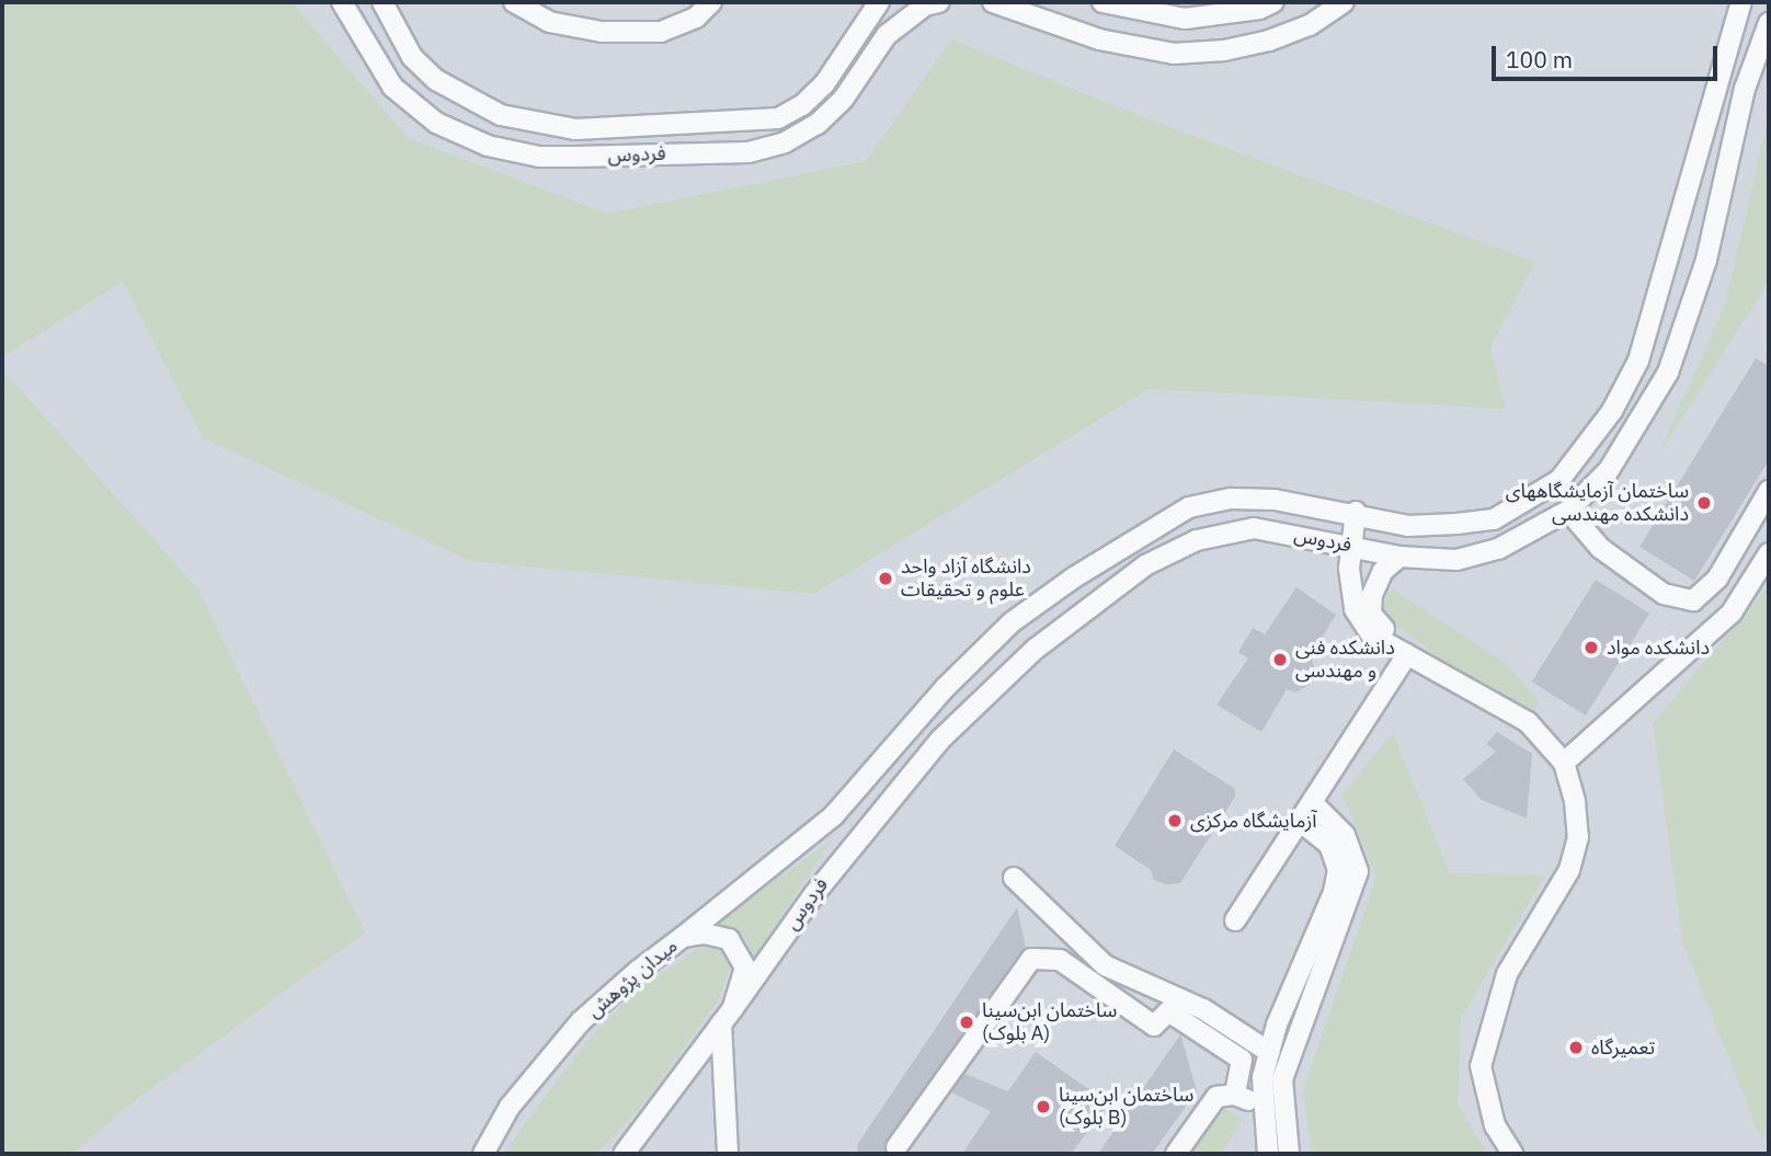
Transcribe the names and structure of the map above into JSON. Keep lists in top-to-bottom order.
{
  "streets": {
    "lane": ["فردوس", "میدان پژوهش"]
  },
  "crossings": [
    ["فردوس", "میدان پژوهش"]
  ],
  "places": [
    "ساختمان آزمایشگاههای دانشکده مهندسی",
    "دانشگاه آزاد واحد علوم و تحقیقات",
    "دانشکده مواد",
    "دانشکده فنی و مهندسی",
    "آزمایشگاه مرکزی",
    "ساختمان ابن‌سینا (بلوک A)",
    "تعمیرگاه",
    "ساختمان ابن‌سینا (بلوک B)"
  ],
  "scale_bar": "100 m"
}
